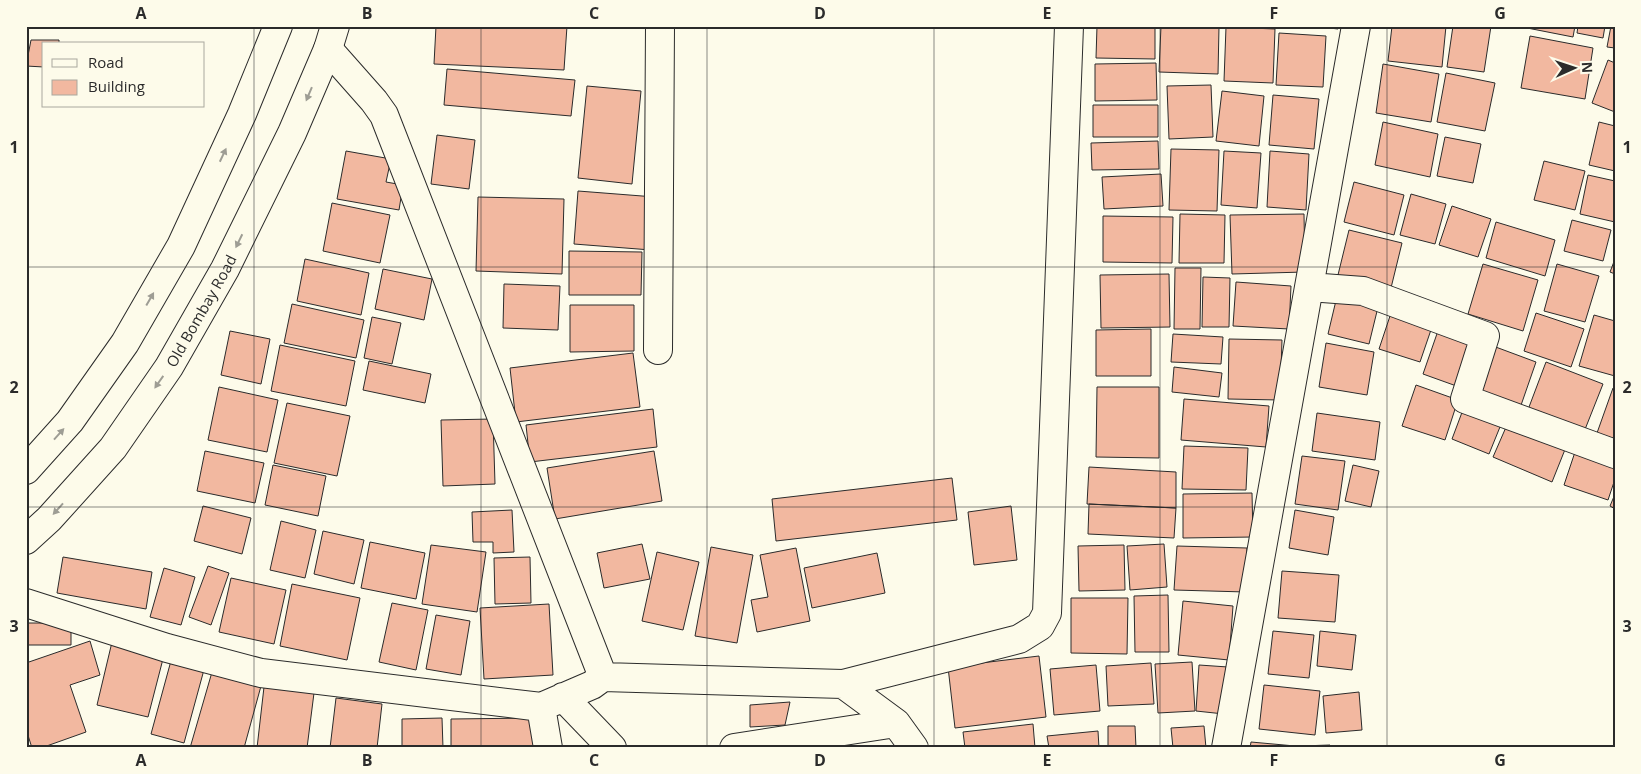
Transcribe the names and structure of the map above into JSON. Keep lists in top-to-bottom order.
{
  "streets": {
    "street": ["Old Bombay Road"]
  },
  "legend": ["Road", "Building"],
  "north": "right",
  "grid": {
    "columns": [
      "A",
      "B",
      "C",
      "D",
      "E",
      "F",
      "G"
    ],
    "rows": ["1", "2", "3"]
  }
}
